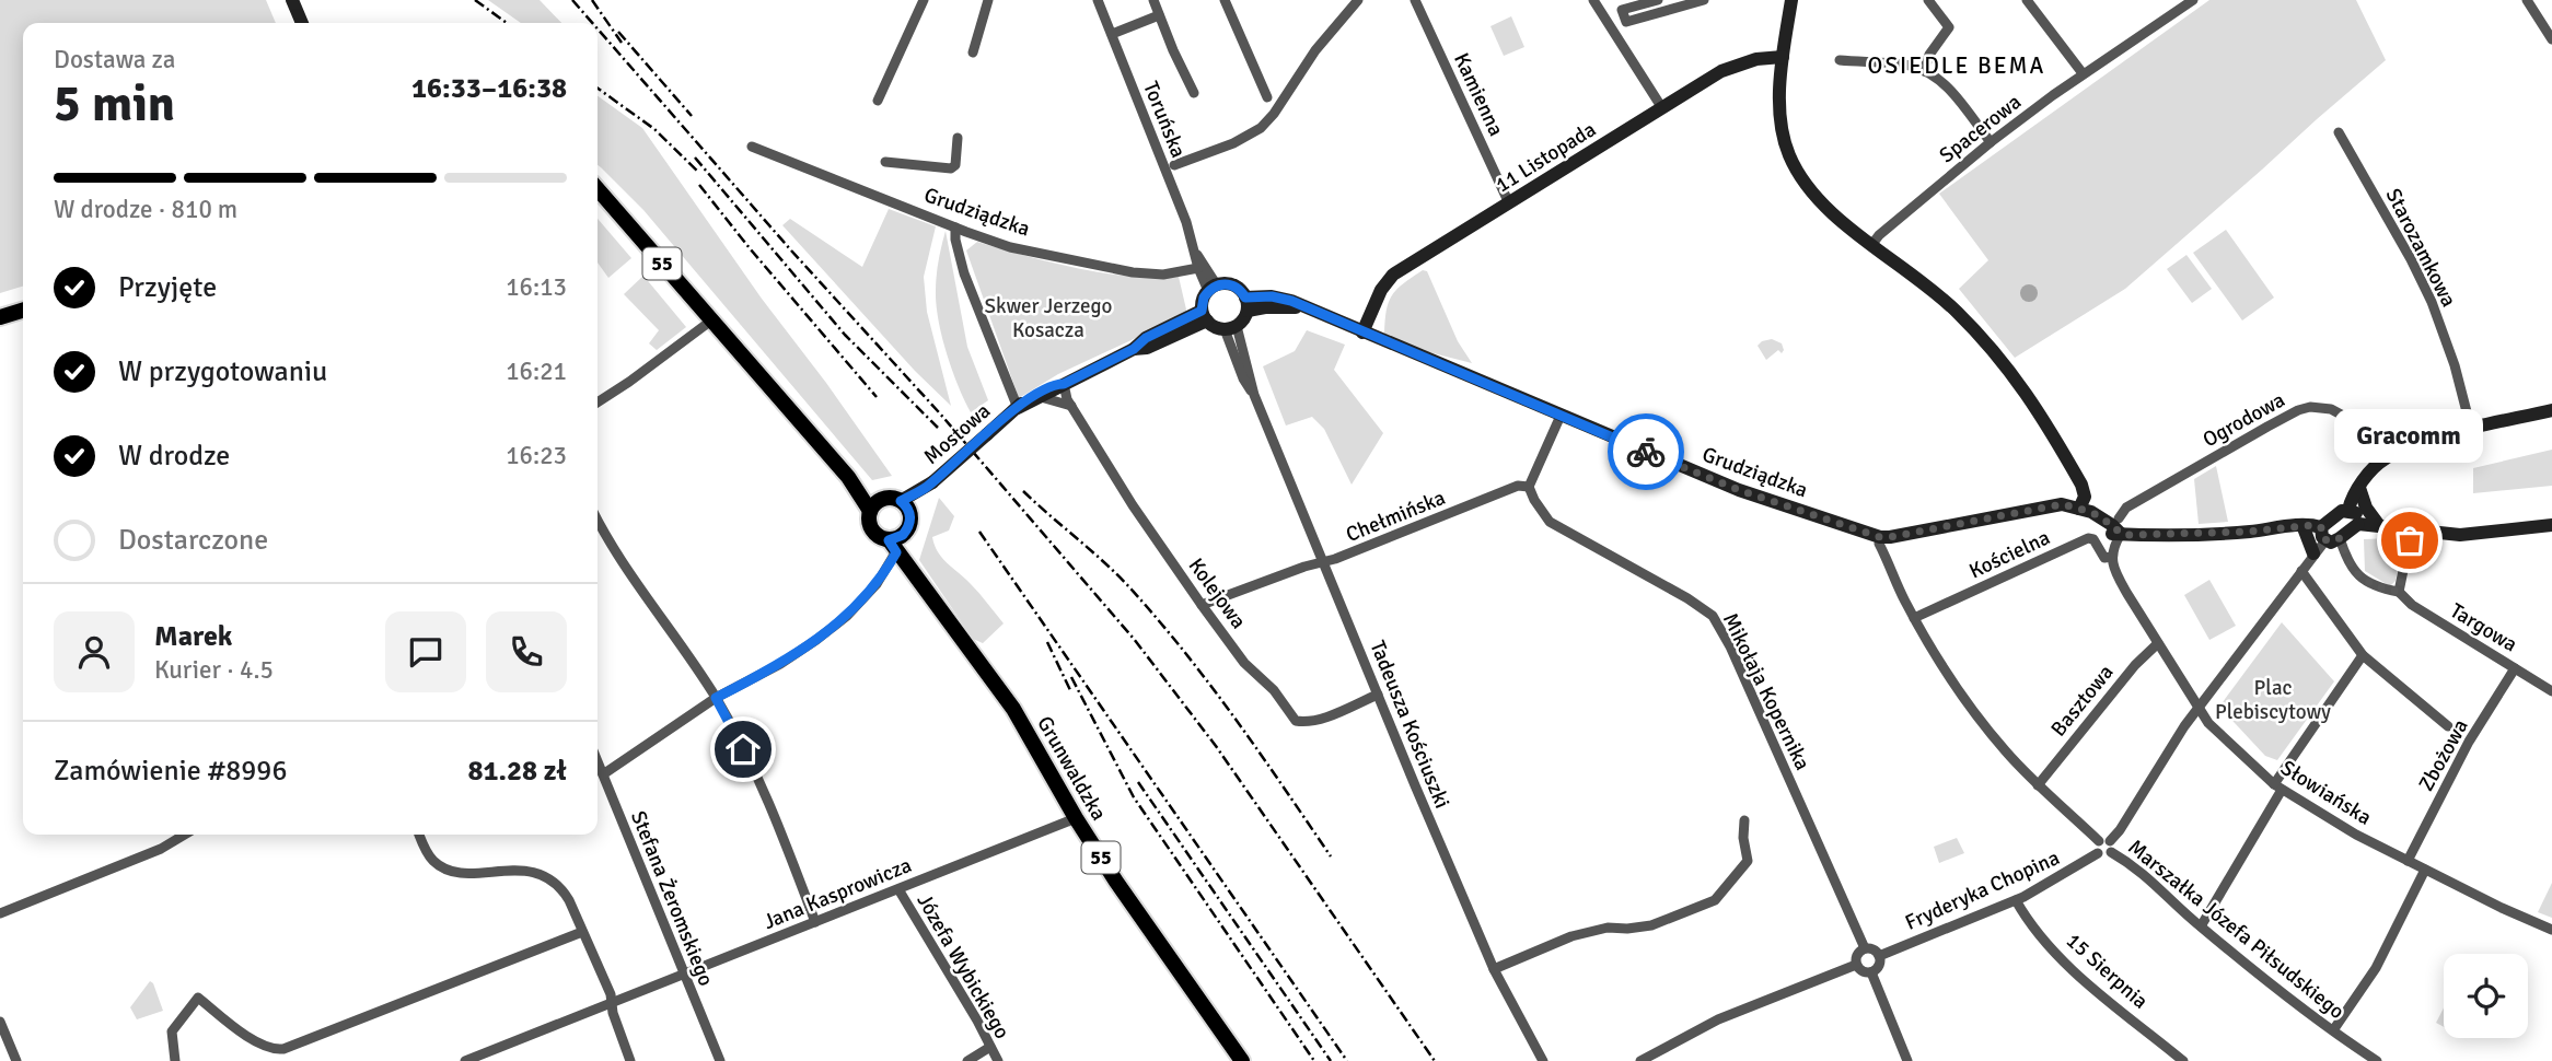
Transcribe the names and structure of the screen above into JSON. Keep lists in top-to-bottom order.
{
  "streets": {
    "main road": ["55", "Grunwaldzka"],
    "street": [
      "Kamienna",
      "Toruńska",
      "Spacerowa",
      "11 Listopada",
      "Grudziądzka",
      "Starozamkowa",
      "Ogrodowa",
      "Mostowa",
      "Chełmińska",
      "Kościelna",
      "Kolejowa",
      "Targowa",
      "Mikołaja Kopernika",
      "Basztowa",
      "Tadeusza Kościuszki",
      "Zbożowa",
      "Słowiańska",
      "Fryderyka Chopina",
      "Jana Kasprowicza",
      "Stefana Żeromskiego",
      "Marszałka Józefa Piłsudskiego",
      "Józefa Wybickiego",
      "15 Sierpnia"
    ]
  },
  "crossings": [
    ["Kamienna", "11 Listopada"],
    ["Toruńska", "Grudziądzka"],
    ["Toruńska", "Mostowa"],
    ["Toruńska", "Tadeusza Kościuszki"],
    ["11 Listopada", "Grudziądzka"],
    ["Grudziądzka", "Mostowa"],
    ["Grudziądzka", "Tadeusza Kościuszki"],
    ["Grudziądzka", "Marszałka Józefa Piłsudskiego"],
    ["55", "Mostowa"],
    ["55", "Grunwaldzka"],
    ["Mostowa", "Kolejowa"],
    ["Mostowa", "Tadeusza Kościuszki"],
    ["Mostowa", "Grunwaldzka"],
    ["Chełmińska", "Kolejowa"],
    ["Chełmińska", "Mikołaja Kopernika"],
    ["Chełmińska", "Tadeusza Kościuszki"],
    ["Kościelna", "Słowiańska"],
    ["Kościelna", "Marszałka Józefa Piłsudskiego"],
    ["Kolejowa", "Tadeusza Kościuszki"],
    ["Targowa", "Zbożowa"],
    ["Mikołaja Kopernika", "Fryderyka Chopina"],
    ["Basztowa", "Słowiańska"],
    ["Basztowa", "Marszałka Józefa Piłsudskiego"],
    ["Zbożowa", "Słowiańska"],
    ["Grunwaldzka", "Jana Kasprowicza"],
    ["Fryderyka Chopina", "Marszałka Józefa Piłsudskiego"],
    ["Fryderyka Chopina", "15 Sierpnia"],
    ["Jana Kasprowicza", "Stefana Żeromskiego"],
    ["Jana Kasprowicza", "Józefa Wybickiego"]
  ],
  "districts": ["OSIEDLE BEMA"],
  "parks": ["Skwer Jerzego Kosacza", "Plac Plebiscytowy"],
  "places": ["Gracomm"],
  "page": {
    "heading": ["5 min", "Dostawa za", "16:33–16:38"],
    "panel": [
      "Marek",
      "Kurier · 4.5",
      "Zamówienie #8996",
      "81.28 zł"
    ],
    "bar": "W drodze · 810 m",
    "list": [
      ["Przyjęte", "16:13"],
      ["W przygotowaniu", "16:21"],
      ["W drodze", "16:23"],
      "Dostarczone"
    ],
    "bubble": "Gracomm"
  }
}
